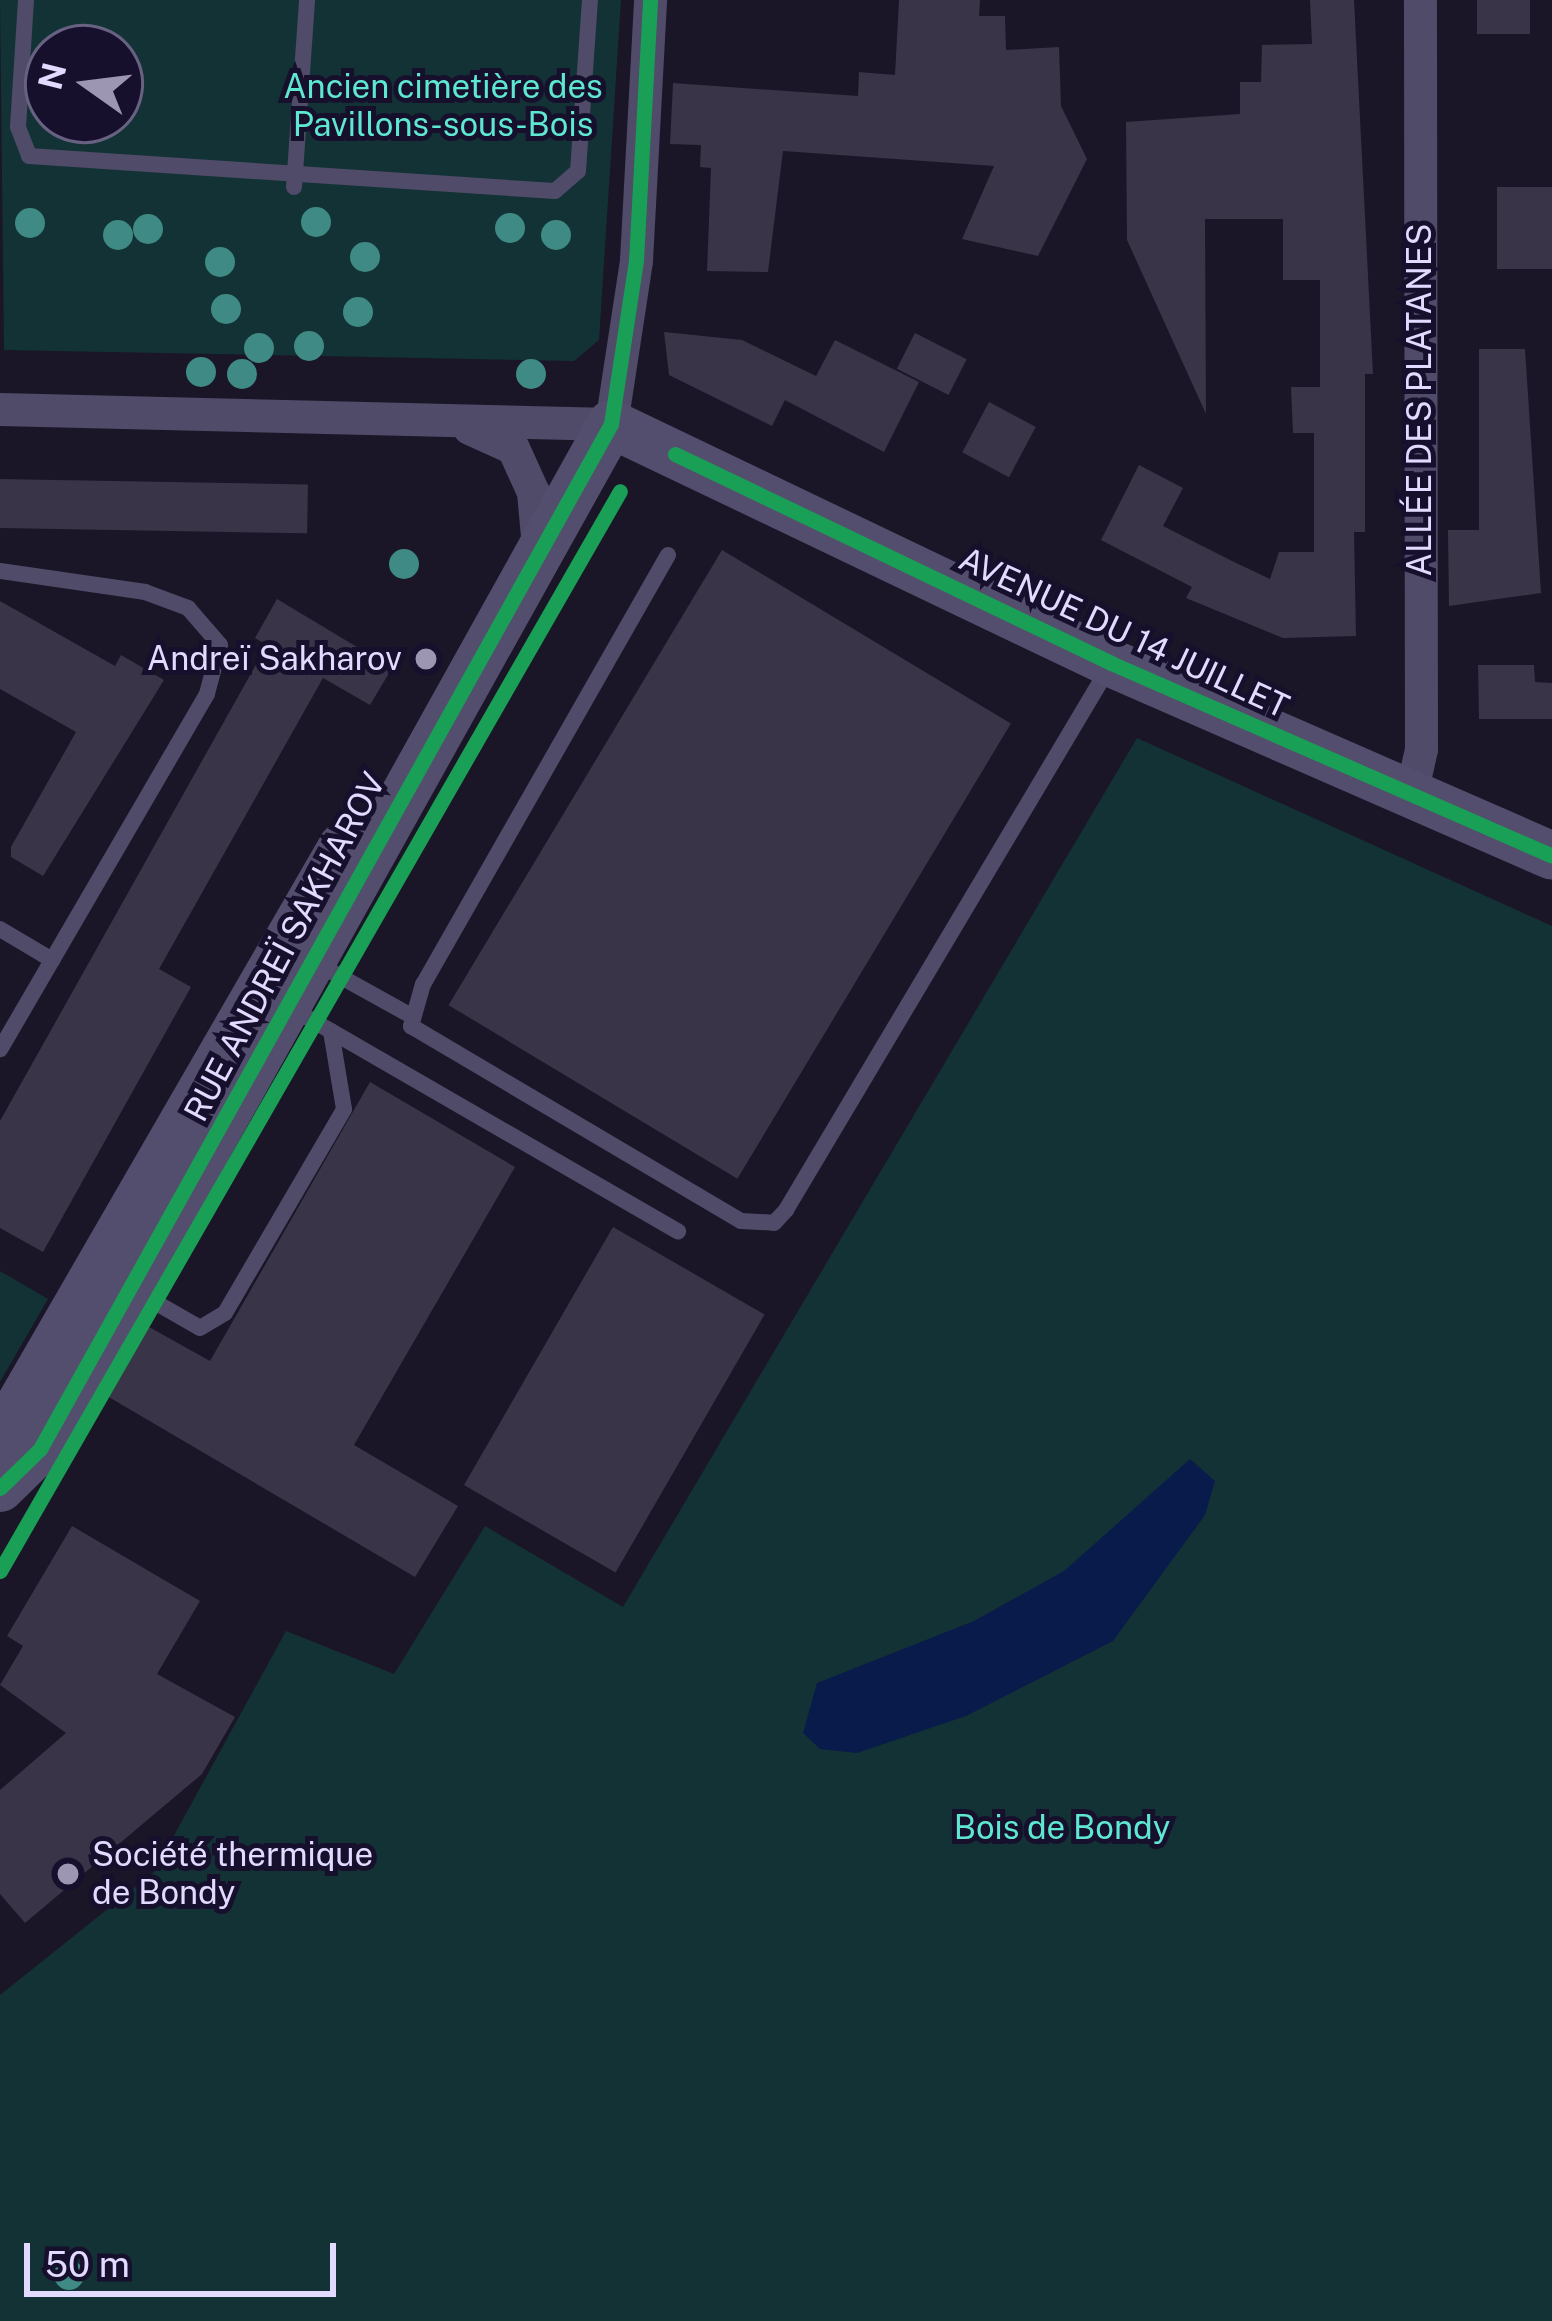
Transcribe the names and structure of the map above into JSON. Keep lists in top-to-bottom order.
{
  "streets": {
    "street": ["ALLÉE DES PLATANES", "AVENUE DU 14 JUILLET", "RUE ANDREÏ SAKHAROV"]
  },
  "crossings": [
    ["ALLÉE DES PLATANES", "AVENUE DU 14 JUILLET"],
    ["AVENUE DU 14 JUILLET", "RUE ANDREÏ SAKHAROV"]
  ],
  "parks": ["Ancien cimetière des Pavillons-sous-Bois", "Bois de Bondy"],
  "places": ["Andreï Sakharov", "Société thermique de Bondy"],
  "scale_bar": "50 m",
  "north": "left"
}
